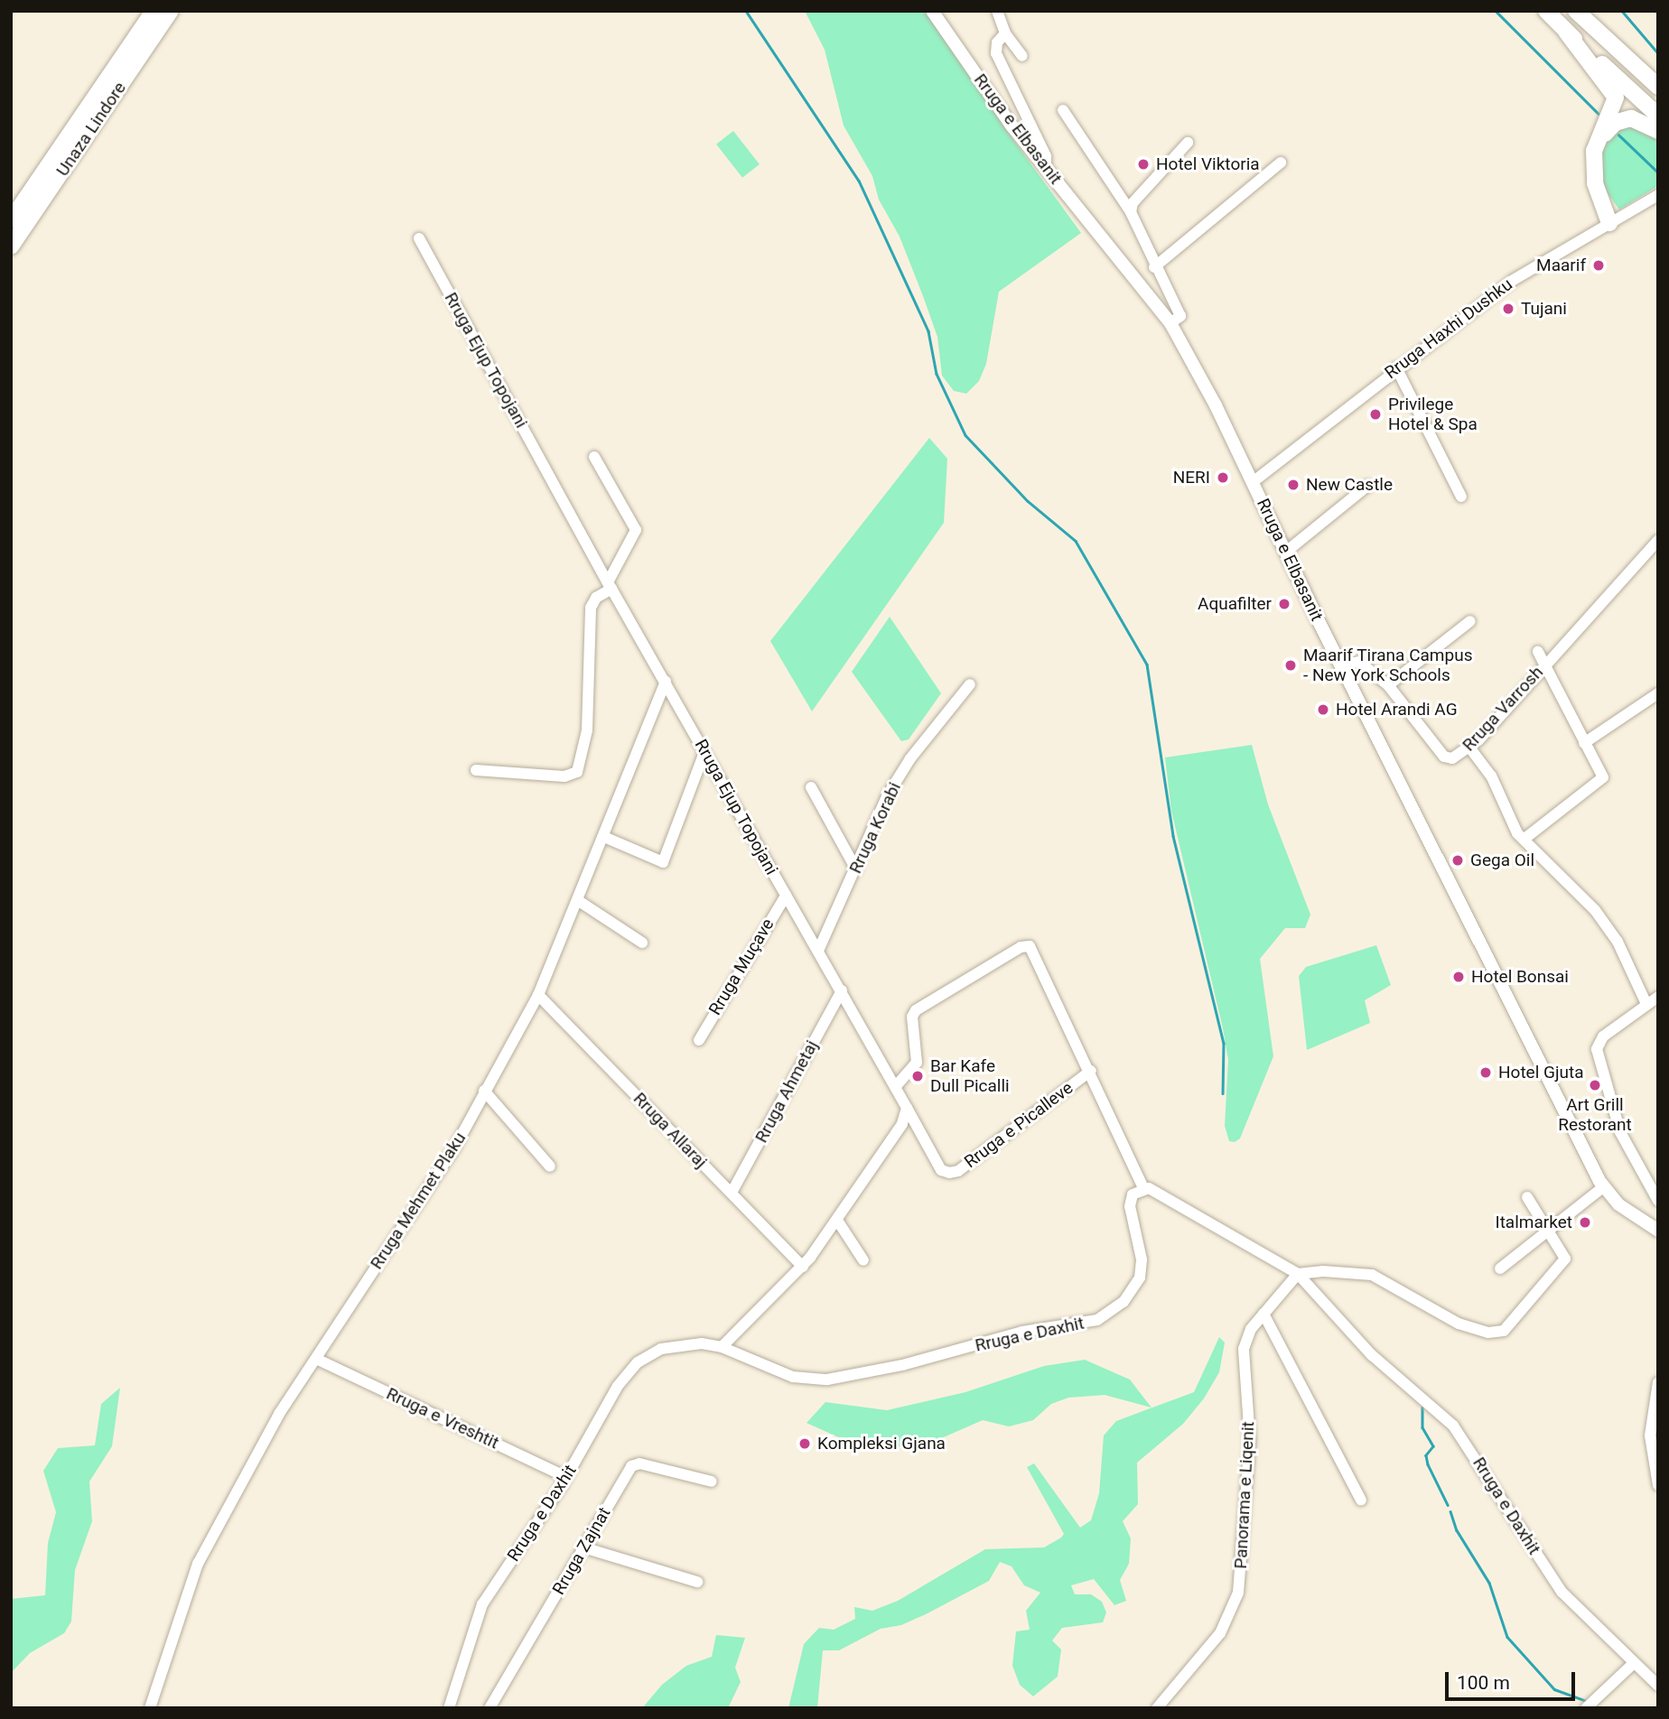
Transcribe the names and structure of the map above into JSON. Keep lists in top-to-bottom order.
{
  "streets": {
    "highway": ["Unaza Lindore"],
    "main road": ["Rruga e Elbasanit"],
    "street": [
      "Rruga Haxhi Dushku",
      "Rruga Ejup Topojani",
      "Rruga Varrosh",
      "Rruga Korabi",
      "Rruga Muçave",
      "Rruga Ahmetaj",
      "Rruga e Picalleve",
      "Rruga Allaraj",
      "Rruga Mehmet Plaku",
      "Rruga e Daxhit",
      "Rruga e Vreshtit",
      "Panorama e Liqenit",
      "Rruga Zajnat"
    ]
  },
  "crossings": [
    ["Rruga e Elbasanit", "Rruga Haxhi Dushku"],
    ["Rruga e Elbasanit", "Rruga Varrosh"],
    ["Rruga Ejup Topojani", "Rruga Korabi"],
    ["Rruga Ejup Topojani", "Rruga Muçave"],
    ["Rruga Ejup Topojani", "Rruga Ahmetaj"],
    ["Rruga Ejup Topojani", "Rruga e Picalleve"],
    ["Rruga Ejup Topojani", "Rruga Mehmet Plaku"],
    ["Rruga Ahmetaj", "Rruga Allaraj"],
    ["Rruga e Picalleve", "Rruga e Daxhit"],
    ["Rruga Allaraj", "Rruga Mehmet Plaku"],
    ["Rruga Mehmet Plaku", "Rruga e Vreshtit"],
    ["Rruga e Daxhit", "Rruga e Vreshtit"],
    ["Rruga e Daxhit", "Panorama e Liqenit"]
  ],
  "places": [
    "Hotel Viktoria",
    "Maarif",
    "Tujani",
    "Privilege Hotel & Spa",
    "NERI",
    "New Castle",
    "Aquafilter",
    "Maarif Tirana Campus - New York Schools",
    "Hotel Arandi AG",
    "Gega Oil",
    "Hotel Bonsai",
    "Hotel Gjuta",
    "Bar Kafe Dull Picalli",
    "Art Grill Restorant",
    "Italmarket",
    "Kompleksi Gjana"
  ],
  "scale_bar": "100 m"
}
